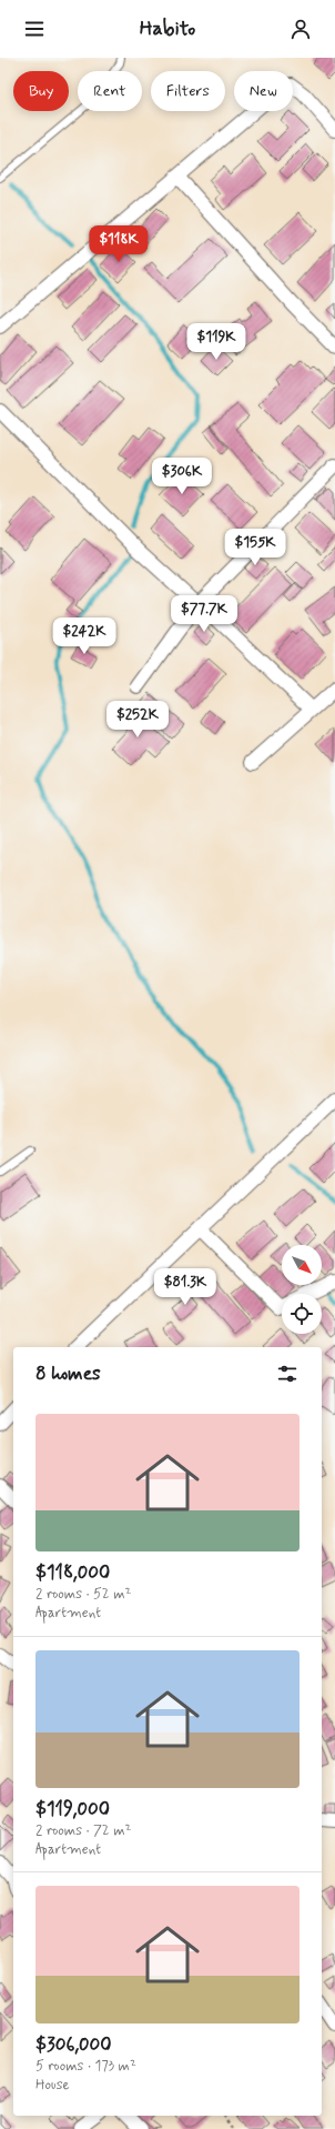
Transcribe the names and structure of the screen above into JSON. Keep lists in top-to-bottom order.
{
  "north": "bottom right",
  "page": {
    "header": "Habito",
    "chip": [
      "Buy",
      "Rent",
      "Filters",
      "New"
    ],
    "price": [
      "$118K",
      "$119K",
      "$306K",
      "$155K",
      "$77.7K",
      "$242K",
      "$252K",
      "$81.3K"
    ],
    "heading": "8 homes",
    "list": [
      {
        "name": "$118,000",
        "note": "2 rooms · 52 m² · Apartment"
      },
      {
        "name": "$119,000",
        "note": "2 rooms · 72 m² · Apartment"
      },
      {
        "name": "$306,000",
        "note": "5 rooms · 173 m² · House"
      }
    ]
  }
}
